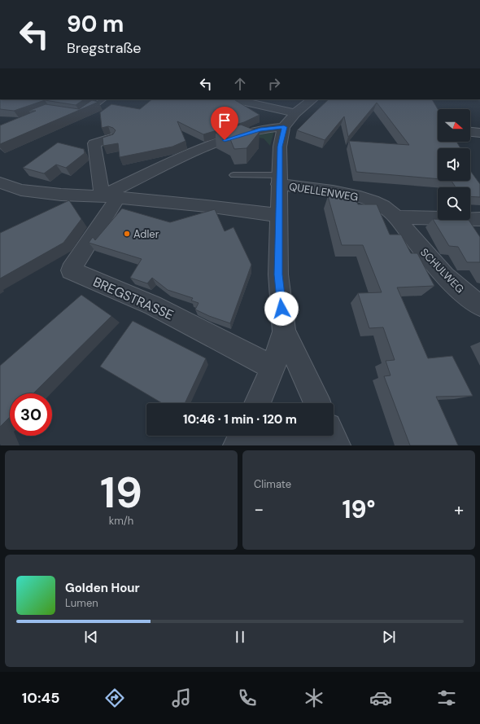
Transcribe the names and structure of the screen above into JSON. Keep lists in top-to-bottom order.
{
  "streets": {
    "street": ["QUELLENWEG", "SCHULWEG", "BREGSTRASSE"]
  },
  "crossings": [
    ["QUELLENWEG", "SCHULWEG"]
  ],
  "places": ["Adler"],
  "north": "right",
  "page": {
    "turn": ["90 m", "Bregstraße"],
    "limit": "30",
    "trip": "10:46 · 1 min · 120 m",
    "tile": [
      ["19", "km/h"],
      "Climate"
    ],
    "heat": ["−", "19°", "+"],
    "song": ["Golden Hour", "Lumen"],
    "tabs": "10:45"
  }
}
